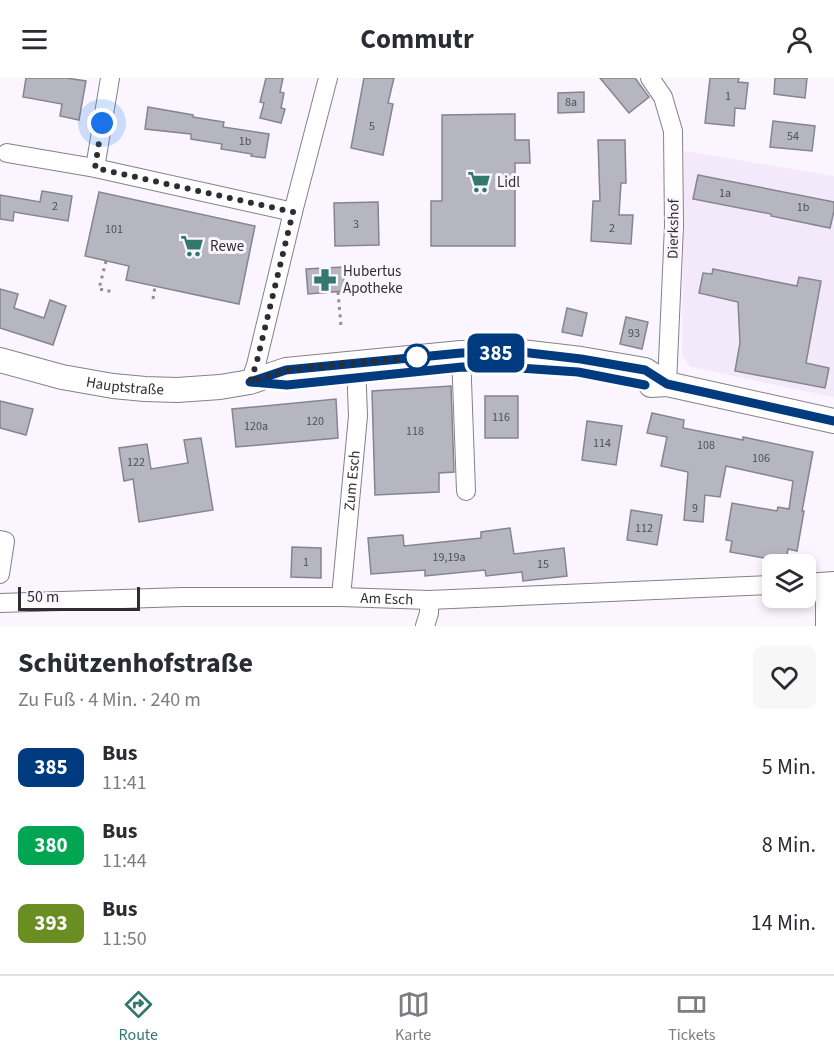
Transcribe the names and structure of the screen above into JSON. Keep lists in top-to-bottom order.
{
  "streets": {
    "main road": ["Hauptstraße"],
    "street": ["Dierkshof", "Zum Esch", "Am Esch"]
  },
  "crossings": [
    ["Dierkshof", "Hauptstraße"],
    ["Hauptstraße", "Zum Esch"],
    ["Zum Esch", "Am Esch"]
  ],
  "places": {
    "supermarket": ["Lidl", "Rewe"],
    "pharmacy": ["Hubertus Apotheke"]
  },
  "lines": ["bus line 385"],
  "house_numbers": [
    "1",
    "8a",
    "5",
    "54",
    "1b",
    "1a",
    "2",
    "1b",
    "3",
    "2",
    "101",
    "93",
    "116",
    "120",
    "120a",
    "118",
    "114",
    "108",
    "106",
    "122",
    "9",
    "112",
    "19,19a",
    "1",
    "15"
  ],
  "scale_bar": "50 m",
  "page": {
    "header": "Commutr",
    "on_map": "385",
    "scale": "50 m",
    "heading": ["Schützenhofstraße", "Zu Fuß · 4 Min. · 240 m"],
    "list": [
      {
        "mark": "385",
        "name": "Bus",
        "note": "11:41",
        "value": "5 Min."
      },
      {
        "mark": "380",
        "name": "Bus",
        "note": "11:44",
        "value": "8 Min."
      },
      {
        "mark": "393",
        "name": "Bus",
        "note": "11:50",
        "value": "14 Min."
      }
    ],
    "tabs": ["Route", "Karte", "Tickets"]
  }
}
